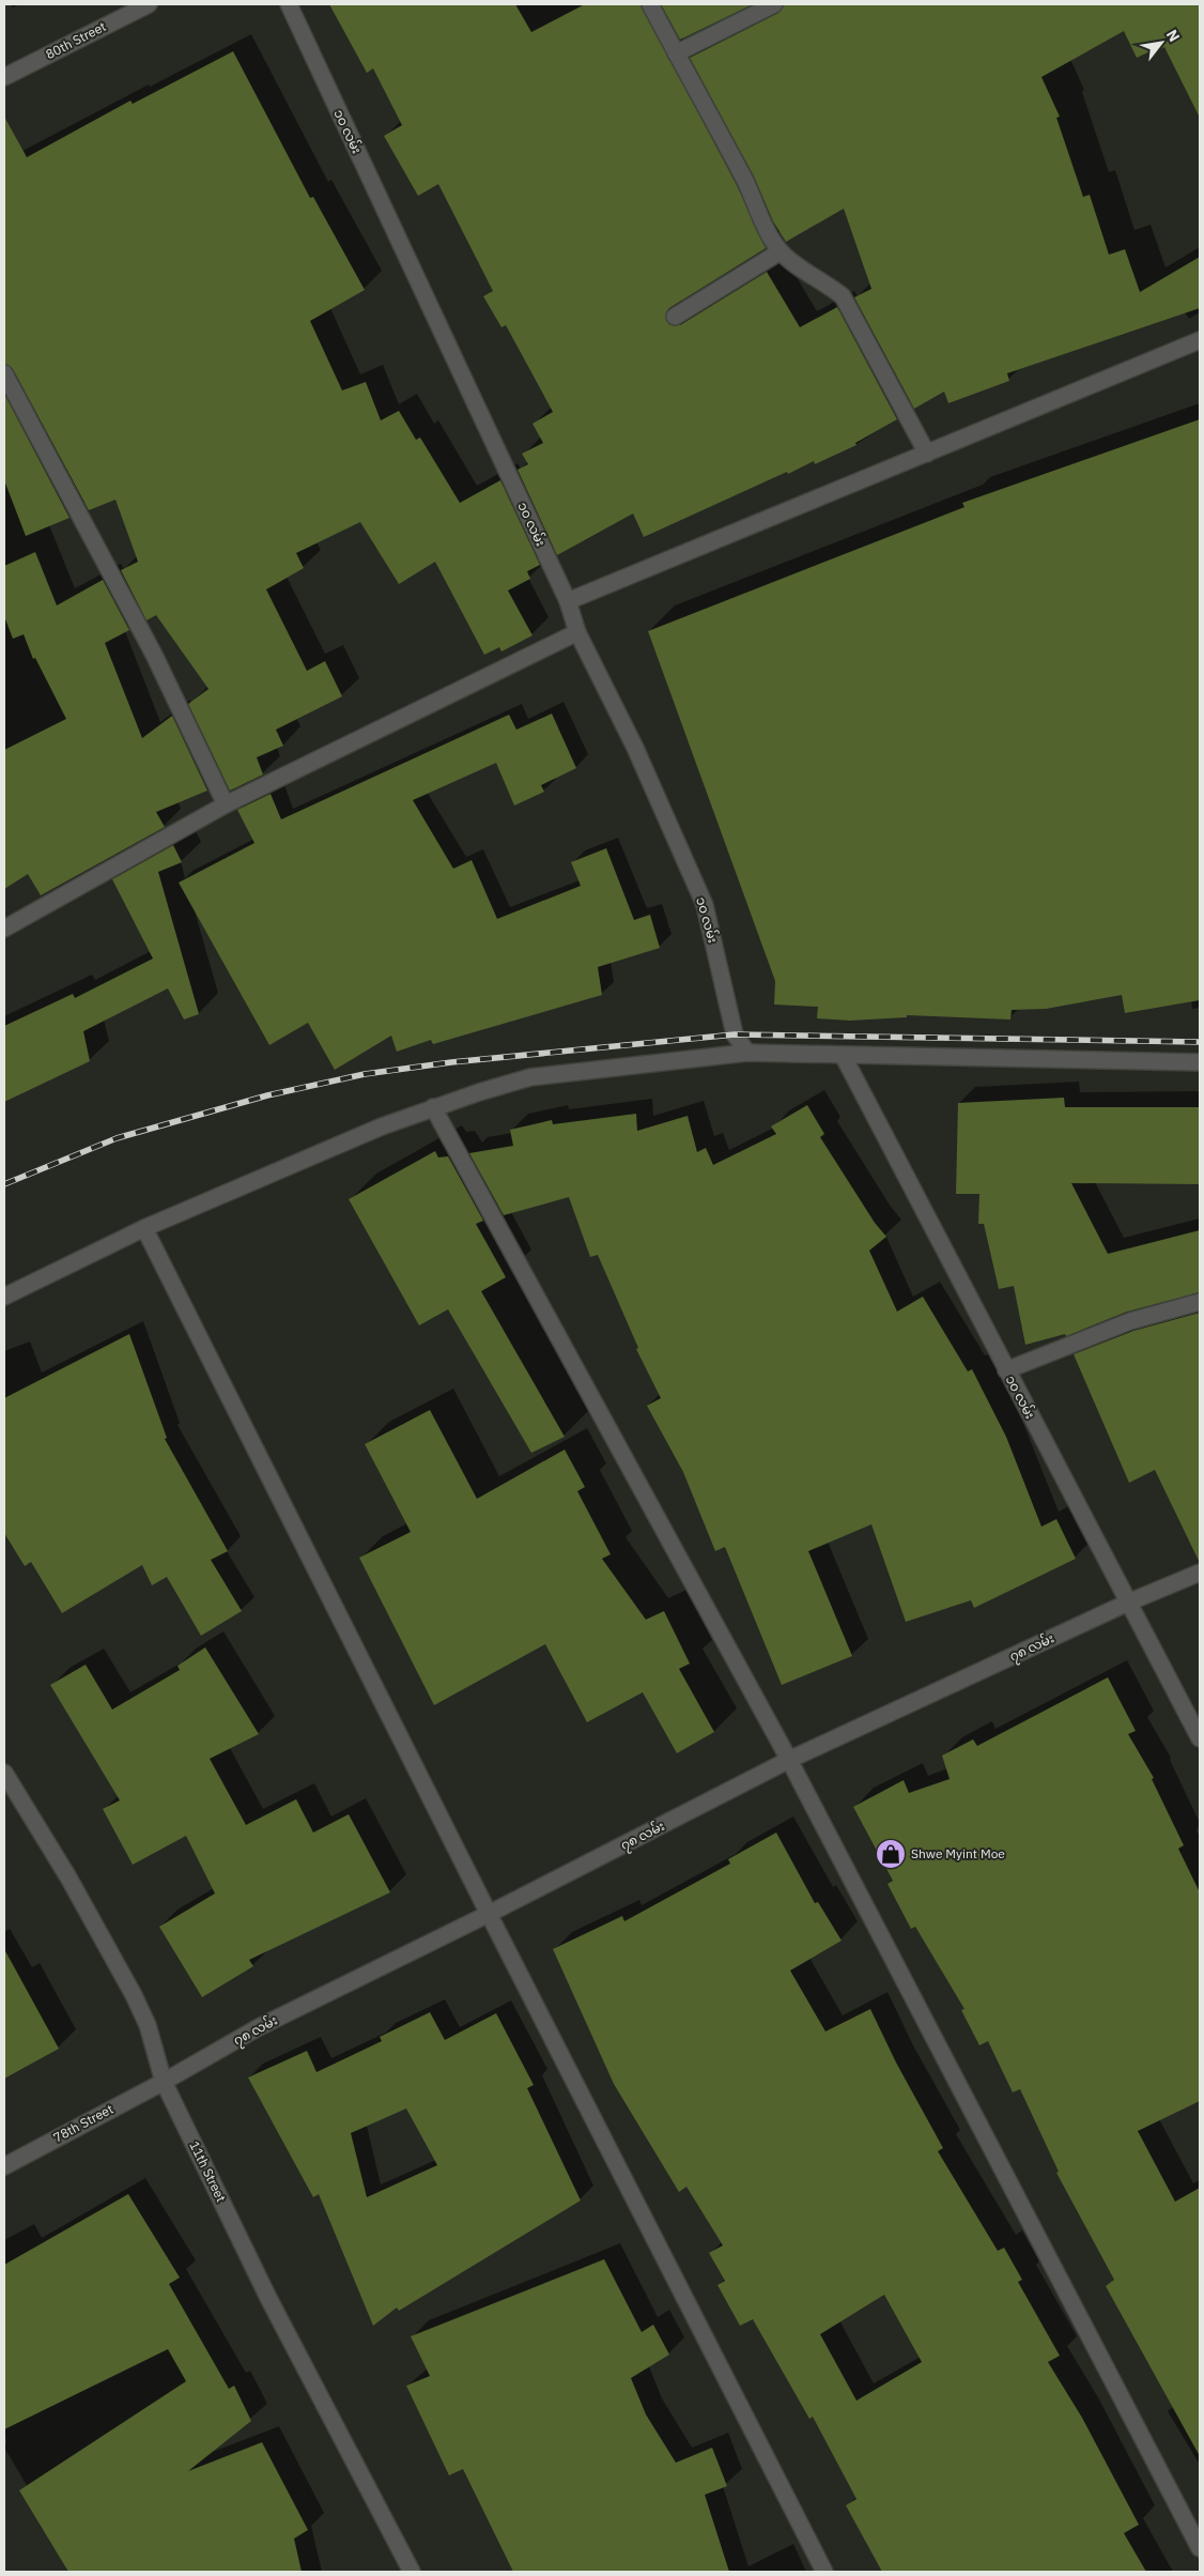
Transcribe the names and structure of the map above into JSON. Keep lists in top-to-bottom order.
{
  "streets": {
    "street": [
      "80th Street",
      "၁၀ လမ်း",
      "၇၈ လမ်း",
      "78th Street",
      "11th Street"
    ]
  },
  "crossings": [
    ["၁၀ လမ်း", "၇၈ လမ်း"],
    ["၇၈ လမ်း", "78th Street"],
    ["၇၈ လမ်း", "11th Street"],
    ["78th Street", "11th Street"]
  ],
  "places": {
    "shop": ["Shwe Myint Moe"]
  },
  "north": "top right"
}
